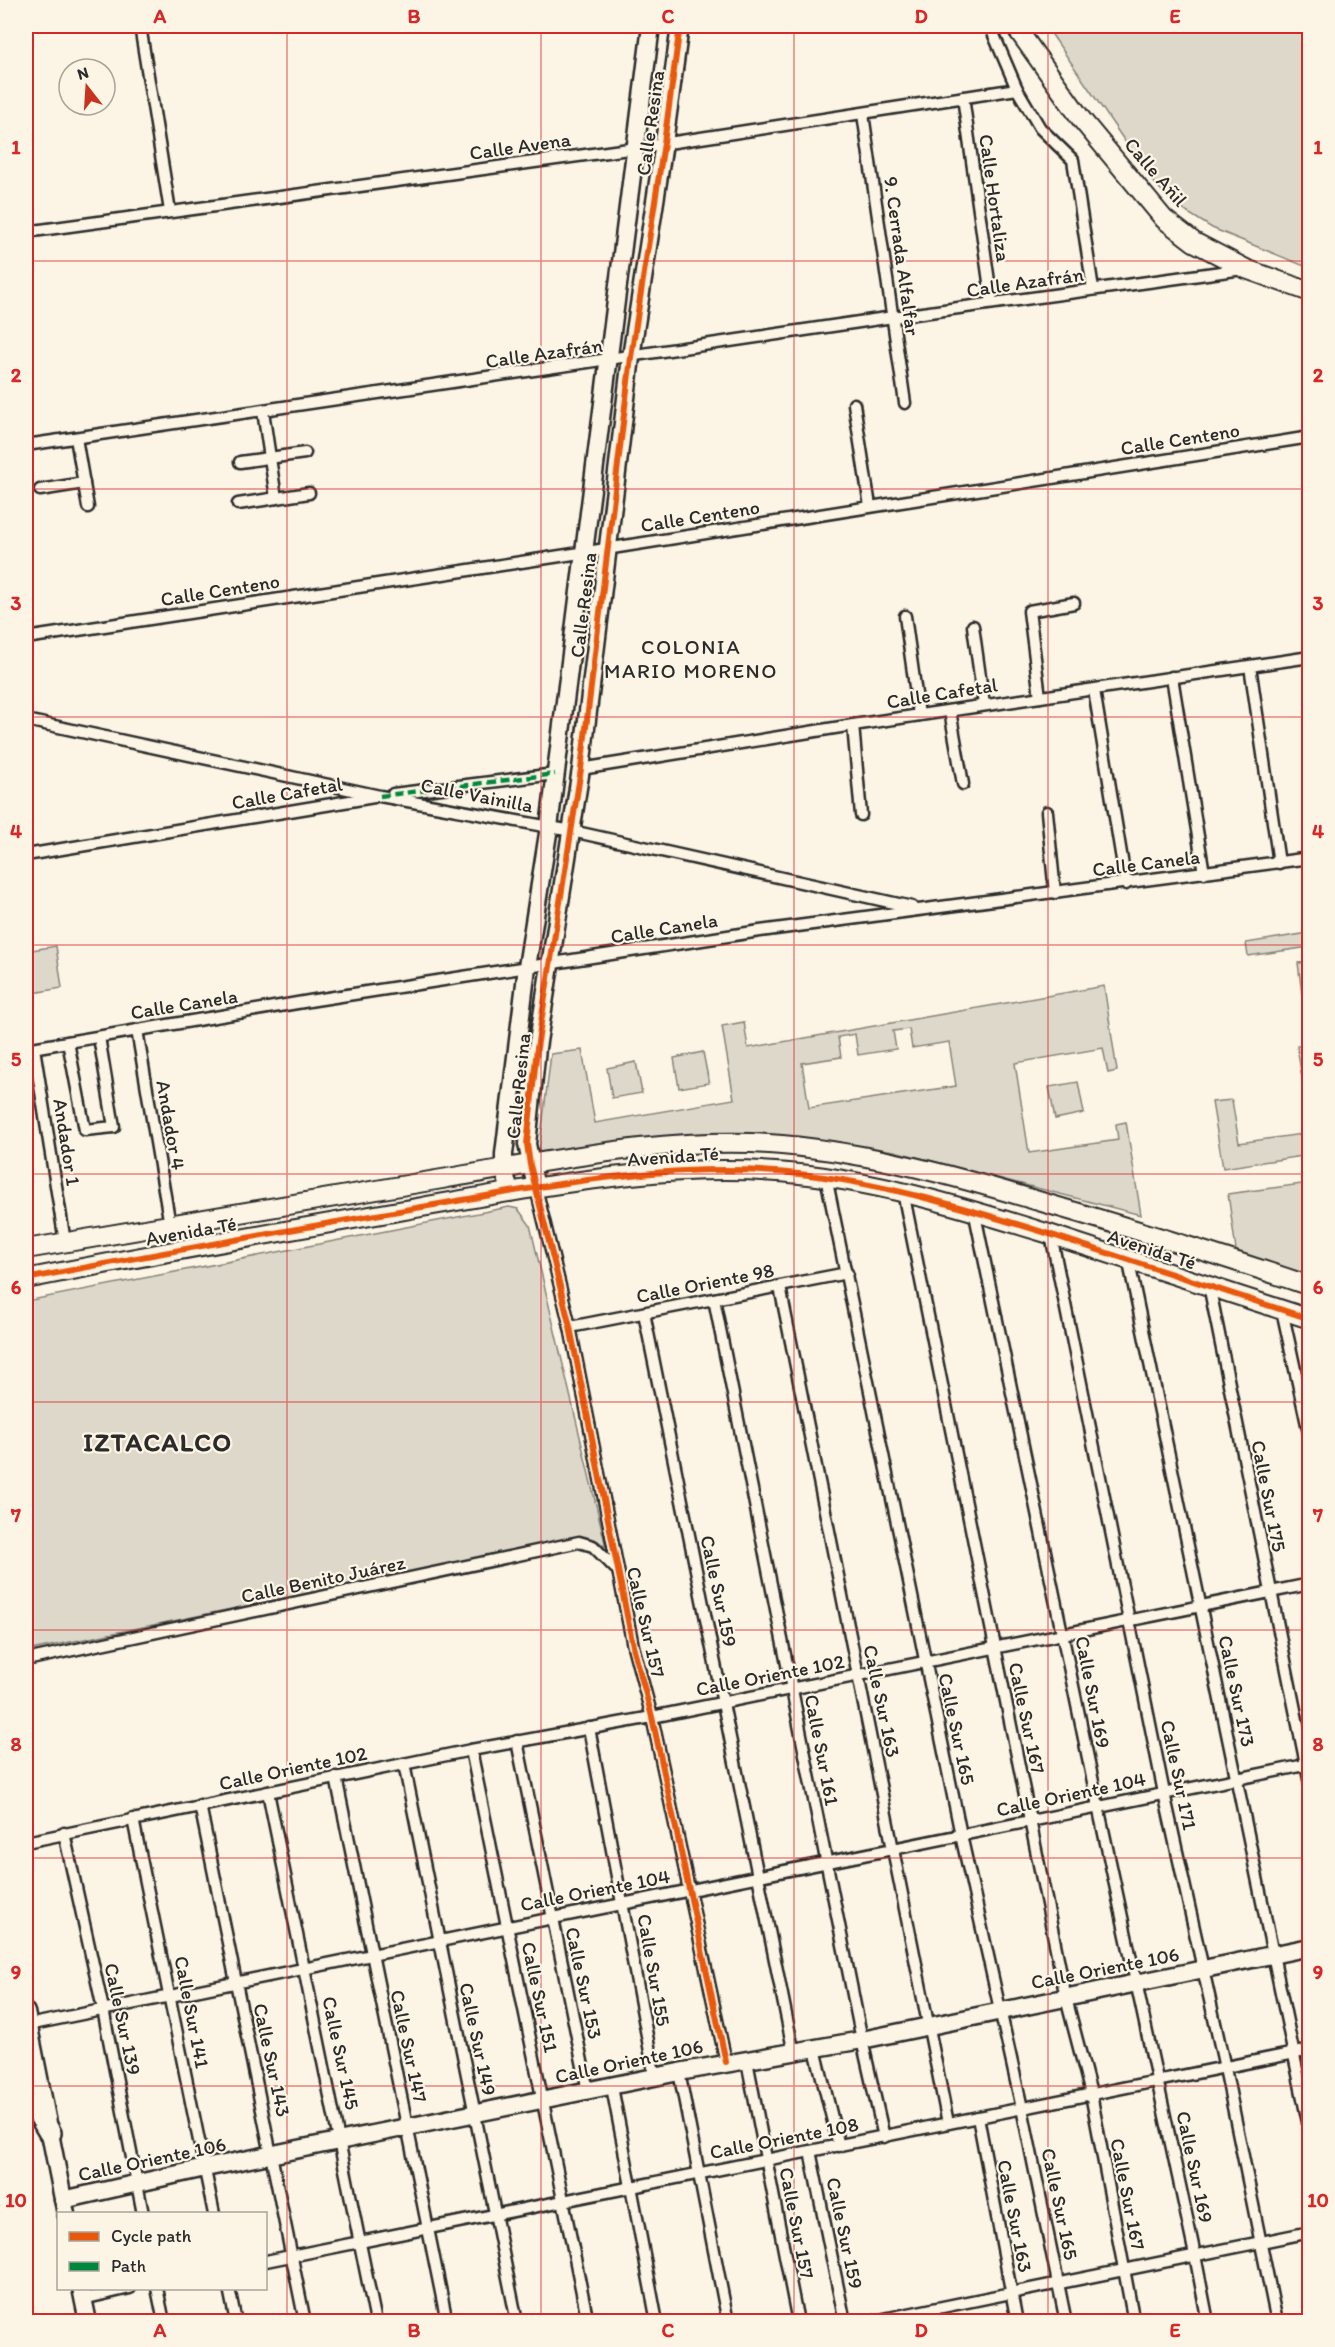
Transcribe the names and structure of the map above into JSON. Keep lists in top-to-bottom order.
{
  "streets": {
    "main road": ["Calle Añil", "Avenida Té"],
    "street": [
      "Calle Resina",
      "Calle Avena",
      "Calle Hortaliza",
      "9. Cerrada Alfalfar",
      "Calle Azafrán",
      "Calle Centeno",
      "Calle Cafetal",
      "Calle Vainilla",
      "Calle Canela",
      "Andador 4",
      "Andador 1",
      "Calle Oriente 98",
      "Calle Sur 175",
      "Calle Benito Juárez",
      "Calle Sur 159",
      "Calle Sur 157",
      "Calle Oriente 102",
      "Calle Sur 173",
      "Calle Sur 169",
      "Calle Sur 163",
      "Calle Sur 167",
      "Calle Sur 165",
      "Calle Sur 161",
      "Calle Sur 171",
      "Calle Oriente 104",
      "Calle Oriente 106",
      "Calle Sur 155",
      "Calle Sur 153",
      "Calle Sur 151",
      "Calle Sur 141",
      "Calle Sur 139",
      "Calle Sur 149",
      "Calle Sur 147",
      "Calle Sur 145",
      "Calle Sur 143",
      "Calle Oriente 108"
    ]
  },
  "crossings": [
    ["Calle Resina", "Calle Avena"],
    ["Calle Resina", "Calle Azafrán"],
    ["Calle Resina", "Calle Centeno"],
    ["Calle Resina", "Calle Cafetal"],
    ["Calle Resina", "Calle Vainilla"],
    ["Calle Resina", "Calle Canela"],
    ["Calle Resina", "Avenida Té"],
    ["Calle Resina", "Calle Sur 157"],
    ["Calle Avena", "Calle Hortaliza"],
    ["Calle Avena", "9. Cerrada Alfalfar"],
    ["Calle Añil", "Calle Azafrán"],
    ["Calle Hortaliza", "Calle Azafrán"],
    ["9. Cerrada Alfalfar", "Calle Azafrán"],
    ["Calle Cafetal", "Calle Vainilla"],
    ["Calle Vainilla", "Calle Canela"],
    ["Calle Canela", "Andador 4"],
    ["Calle Canela", "Andador 1"],
    ["Andador 4", "Avenida Té"],
    ["Andador 1", "Avenida Té"],
    ["Avenida Té", "Calle Sur 175"],
    ["Avenida Té", "Calle Sur 157"],
    ["Avenida Té", "Calle Sur 173"],
    ["Avenida Té", "Calle Sur 169"],
    ["Avenida Té", "Calle Sur 167"],
    ["Avenida Té", "Calle Sur 165"],
    ["Avenida Té", "Calle Sur 171"],
    ["Calle Oriente 98", "Calle Sur 159"],
    ["Calle Oriente 98", "Calle Sur 157"],
    ["Calle Oriente 98", "Calle Sur 163"],
    ["Calle Oriente 98", "Calle Sur 165"],
    ["Calle Oriente 98", "Calle Sur 161"],
    ["Calle Sur 175", "Calle Oriente 102"],
    ["Calle Sur 175", "Calle Oriente 104"],
    ["Calle Benito Juárez", "Calle Sur 157"],
    ["Calle Sur 159", "Calle Oriente 102"],
    ["Calle Sur 159", "Calle Oriente 104"],
    ["Calle Sur 159", "Calle Oriente 106"],
    ["Calle Sur 159", "Calle Oriente 108"],
    ["Calle Sur 157", "Calle Oriente 102"],
    ["Calle Sur 157", "Calle Oriente 104"],
    ["Calle Sur 157", "Calle Oriente 106"],
    ["Calle Sur 157", "Calle Oriente 108"],
    ["Calle Oriente 102", "Calle Sur 173"],
    ["Calle Oriente 102", "Calle Sur 169"],
    ["Calle Oriente 102", "Calle Sur 163"],
    ["Calle Oriente 102", "Calle Sur 167"],
    ["Calle Oriente 102", "Calle Sur 165"],
    ["Calle Oriente 102", "Calle Sur 161"],
    ["Calle Oriente 102", "Calle Sur 171"],
    ["Calle Oriente 102", "Calle Sur 155"],
    ["Calle Oriente 102", "Calle Sur 153"],
    ["Calle Oriente 102", "Calle Sur 151"],
    ["Calle Oriente 102", "Calle Sur 141"],
    ["Calle Oriente 102", "Calle Sur 139"],
    ["Calle Oriente 102", "Calle Sur 149"],
    ["Calle Oriente 102", "Calle Sur 147"],
    ["Calle Oriente 102", "Calle Sur 145"],
    ["Calle Oriente 102", "Calle Sur 143"],
    ["Calle Sur 173", "Calle Oriente 104"],
    ["Calle Sur 173", "Calle Oriente 106"],
    ["Calle Sur 173", "Calle Oriente 108"],
    ["Calle Sur 169", "Calle Oriente 104"],
    ["Calle Sur 169", "Calle Oriente 106"],
    ["Calle Sur 169", "Calle Oriente 108"],
    ["Calle Sur 163", "Calle Oriente 104"],
    ["Calle Sur 163", "Calle Oriente 106"],
    ["Calle Sur 163", "Calle Oriente 108"],
    ["Calle Sur 167", "Calle Oriente 104"],
    ["Calle Sur 167", "Calle Oriente 106"],
    ["Calle Sur 167", "Calle Oriente 108"],
    ["Calle Sur 165", "Calle Oriente 104"],
    ["Calle Sur 165", "Calle Oriente 106"],
    ["Calle Sur 165", "Calle Oriente 108"],
    ["Calle Sur 161", "Calle Oriente 104"],
    ["Calle Sur 161", "Calle Oriente 106"],
    ["Calle Sur 161", "Calle Oriente 108"],
    ["Calle Sur 171", "Calle Oriente 104"],
    ["Calle Sur 171", "Calle Oriente 106"],
    ["Calle Sur 171", "Calle Oriente 108"],
    ["Calle Oriente 104", "Calle Sur 155"],
    ["Calle Oriente 104", "Calle Sur 153"],
    ["Calle Oriente 104", "Calle Sur 151"],
    ["Calle Oriente 104", "Calle Sur 141"],
    ["Calle Oriente 104", "Calle Sur 139"],
    ["Calle Oriente 104", "Calle Sur 149"],
    ["Calle Oriente 104", "Calle Sur 147"],
    ["Calle Oriente 104", "Calle Sur 145"],
    ["Calle Oriente 104", "Calle Sur 143"],
    ["Calle Oriente 106", "Calle Sur 155"],
    ["Calle Oriente 106", "Calle Sur 153"],
    ["Calle Oriente 106", "Calle Sur 151"],
    ["Calle Oriente 106", "Calle Sur 141"],
    ["Calle Oriente 106", "Calle Sur 139"],
    ["Calle Oriente 106", "Calle Sur 149"],
    ["Calle Oriente 106", "Calle Sur 147"],
    ["Calle Oriente 106", "Calle Sur 145"],
    ["Calle Oriente 106", "Calle Sur 143"],
    ["Calle Sur 151", "Calle Oriente 108"],
    ["Calle Sur 149", "Calle Oriente 108"],
    ["Calle Sur 147", "Calle Oriente 108"],
    ["Calle Sur 145", "Calle Oriente 108"],
    ["Calle Sur 143", "Calle Oriente 108"]
  ],
  "districts": ["COLONIA MARIO MORENO", "IZTACALCO"],
  "legend": ["Cycle path", "Path"],
  "north": "top",
  "grid": {
    "columns": [
      "A",
      "B",
      "C",
      "D",
      "E"
    ],
    "rows": [
      "1",
      "2",
      "3",
      "4",
      "5",
      "6",
      "7",
      "8",
      "9",
      "10"
    ]
  }
}
